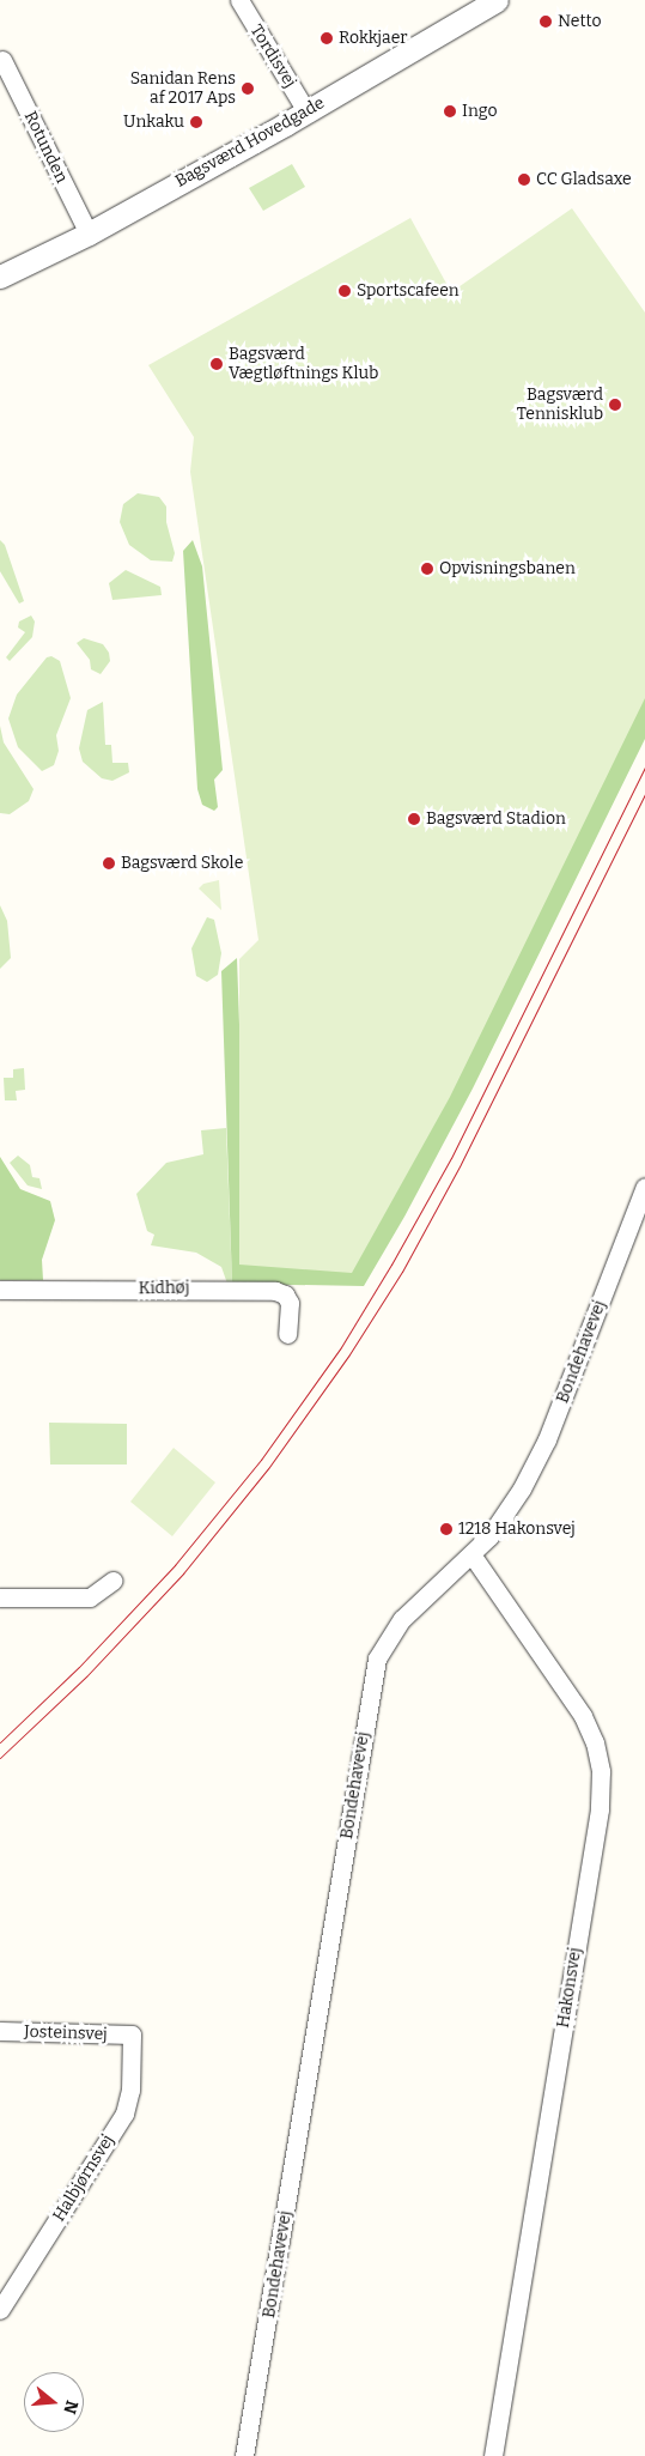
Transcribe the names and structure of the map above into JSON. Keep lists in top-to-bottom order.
{
  "streets": {
    "street": [
      "Tordisvej",
      "Bagsværd Hovedgade",
      "Rotunden",
      "Kidhøj",
      "Bondehavevej",
      "Hakonsvej",
      "Josteinsvej",
      "Halbjørnsvej"
    ]
  },
  "crossings": [
    ["Tordisvej", "Bagsværd Hovedgade"],
    ["Bagsværd Hovedgade", "Rotunden"],
    ["Bondehavevej", "Hakonsvej"],
    ["Josteinsvej", "Halbjørnsvej"]
  ],
  "places": [
    "Netto",
    "Rokkjaer",
    "Sanidan Rens af 2017 Aps",
    "Ingo",
    "Unkaku",
    "CC Gladsaxe",
    "Sportscafeen",
    "Bagsværd Vægtløftnings Klub",
    "Bagsværd Tennisklub",
    "Opvisningsbanen",
    "Bagsværd Stadion",
    "Bagsværd Skole",
    "1218 Hakonsvej"
  ],
  "north": "right"
}
